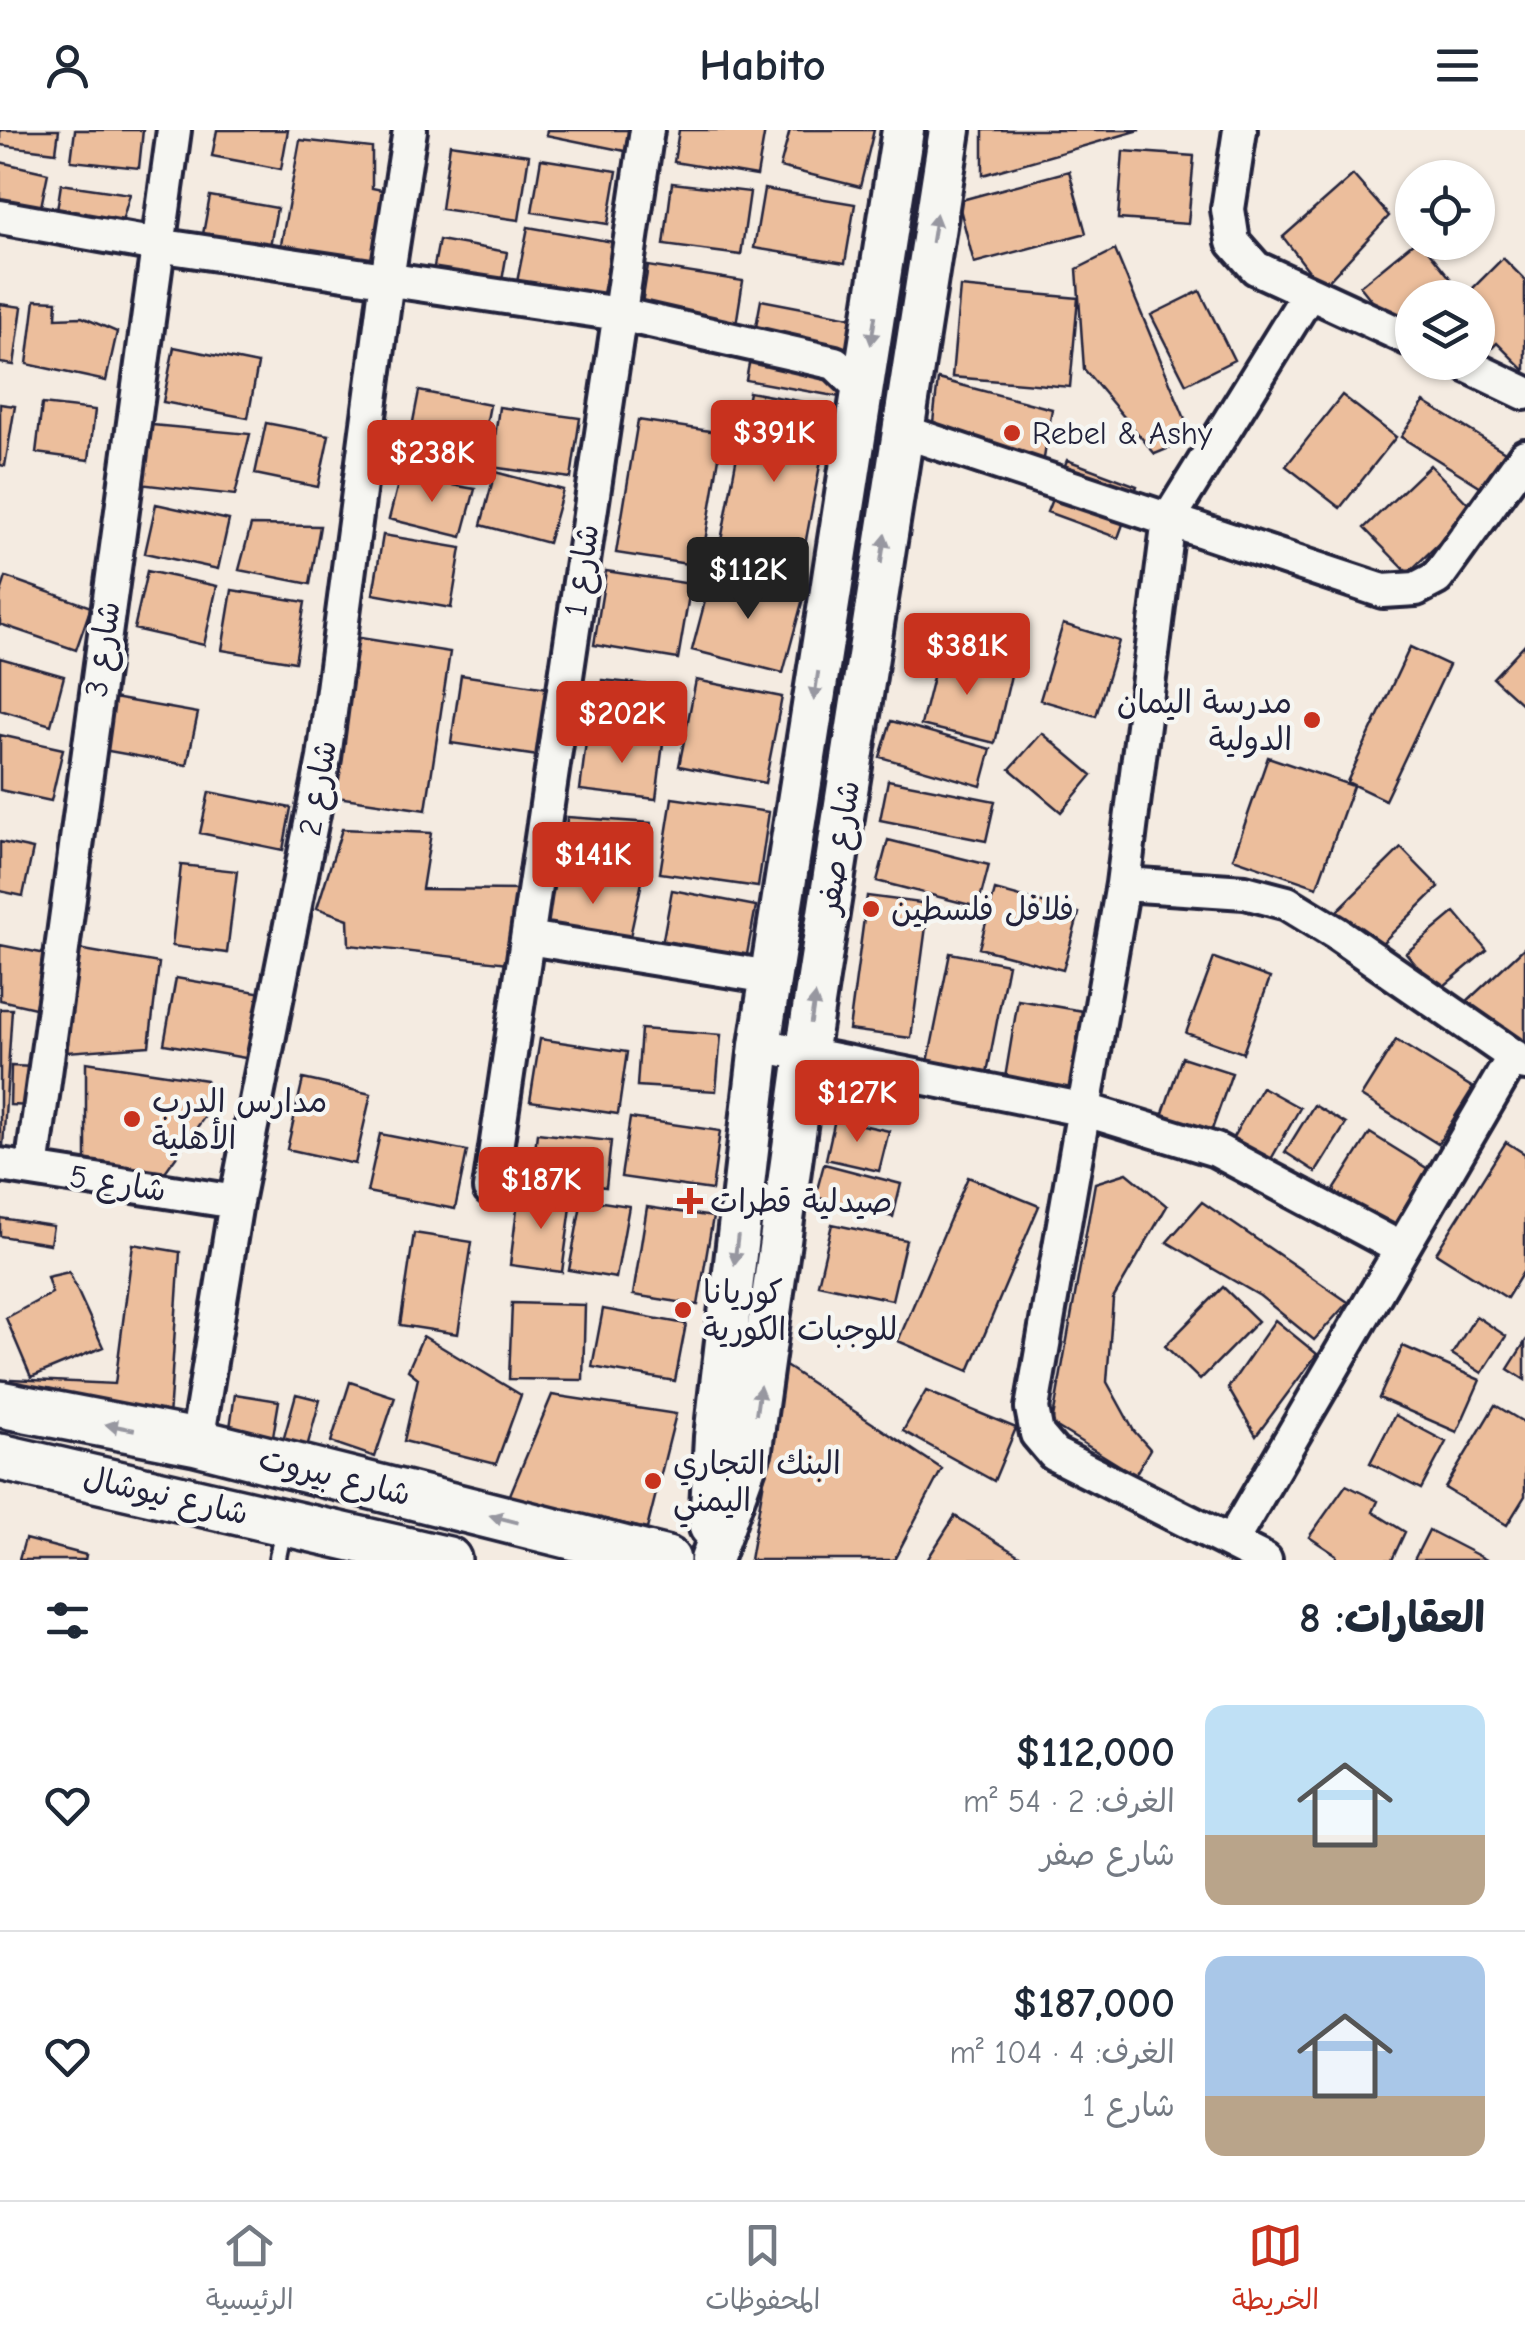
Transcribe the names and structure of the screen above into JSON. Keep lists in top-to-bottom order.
{
  "streets": {
    "main road": ["شارع بيروت", "شارع نيوشال"],
    "street": [
      "شارع 1",
      "شارع 3",
      "شارع 2",
      "شارع صفر",
      "شارع 5"
    ]
  },
  "crossings": [
    ["شارع 3", "شارع 5"],
    ["شارع 2", "شارع 5"],
    ["شارع 2", "شارع بيروت"]
  ],
  "one_way": ["شارع بيروت"],
  "places": {
    "other": [
      "Rebel & Ashy",
      "مدرسة اليمان الدولية",
      "فلافل فلسطين",
      "مدارس الدرب الأهلية",
      "كوريانا للوجبات الكورية",
      "البنك التجاري اليمني"
    ],
    "health": ["صيدلية قطرات"]
  },
  "page": {
    "header": "Habito",
    "price": [
      "$391K",
      "$238K",
      "$112K",
      "$381K",
      "$202K",
      "$141K",
      "$127K",
      "$187K"
    ],
    "heading": "العقارات: 8",
    "list": [
      {
        "name": "$112,000",
        "note": "الغرف: 2 · 54 m² · شارع صفر"
      },
      {
        "name": "$187,000",
        "note": "الغرف: 4 · 104 m² · شارع 1"
      }
    ],
    "tabs": ["الخريطة", "المحفوظات", "الرئيسية"]
  }
}
